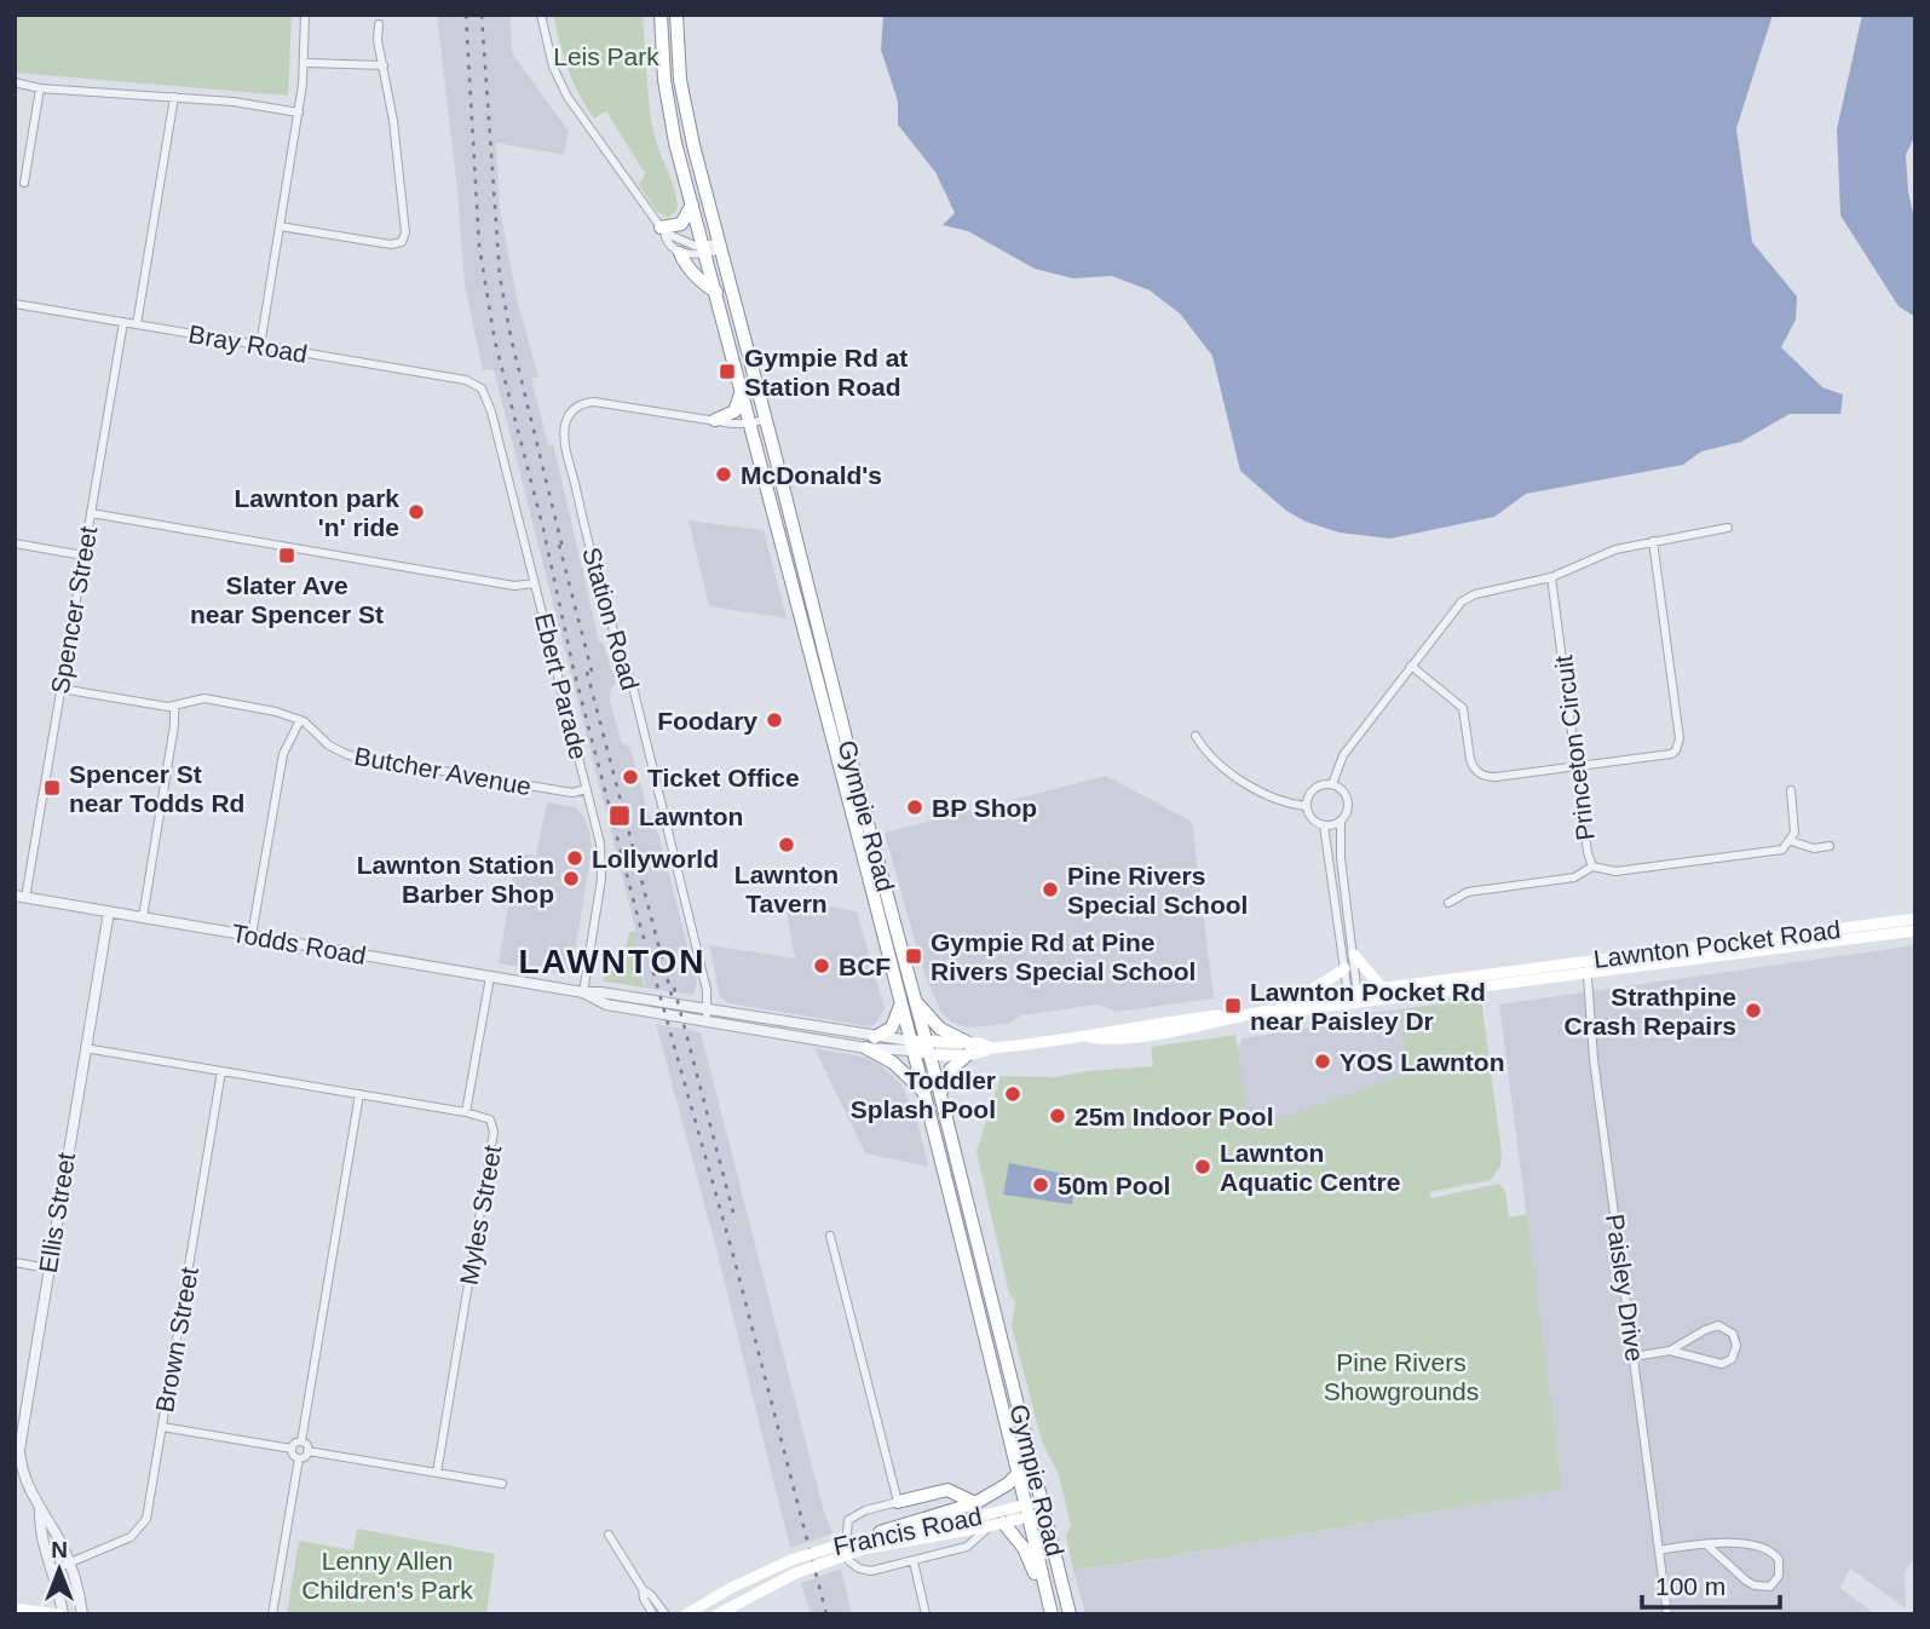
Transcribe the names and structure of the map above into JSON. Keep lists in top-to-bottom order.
{
  "streets": {
    "highway": ["Gympie Road"],
    "main road": ["Todds Road", "Lawnton Pocket Road", "Francis Road"],
    "street": [
      "Bray Road",
      "Spencer Street",
      "Station Road",
      "Ebert Parade",
      "Princeton Circuit",
      "Butcher Avenue",
      "Ellis Street",
      "Myles Street",
      "Paisley Drive",
      "Brown Street"
    ]
  },
  "crossings": [
    ["Bray Road", "Spencer Street"],
    ["Bray Road", "Ebert Parade"],
    ["Spencer Street", "Butcher Avenue"],
    ["Spencer Street", "Todds Road"],
    ["Station Road", "Gympie Road"],
    ["Station Road", "Todds Road"],
    ["Ebert Parade", "Butcher Avenue"],
    ["Ebert Parade", "Todds Road"],
    ["Gympie Road", "Todds Road"],
    ["Gympie Road", "Lawnton Pocket Road"],
    ["Gympie Road", "Francis Road"],
    ["Todds Road", "Lawnton Pocket Road"],
    ["Todds Road", "Ellis Street"],
    ["Todds Road", "Myles Street"],
    ["Lawnton Pocket Road", "Paisley Drive"],
    ["Ellis Street", "Brown Street"]
  ],
  "districts": ["LAWNTON"],
  "parks": ["Leis Park", "Pine Rivers Showgrounds", "Lenny Allen Children's Park"],
  "places": {
    "transit": [
      "Gympie Rd at Station Road",
      "Slater Ave near Spencer St",
      "Spencer St near Todds Rd",
      "Lawnton",
      "Gympie Rd at Pine Rivers Special School",
      "Lawnton Pocket Rd near Paisley Dr"
    ],
    "other": [
      "McDonald's",
      "Lawnton park 'n' ride",
      "Foodary",
      "Ticket Office",
      "BP Shop",
      "Lawnton Tavern",
      "Lollyworld",
      "Lawnton Station Barber Shop",
      "Pine Rivers Special School",
      "BCF",
      "Strathpine Crash Repairs",
      "YOS Lawnton",
      "Toddler Splash Pool",
      "25m Indoor Pool",
      "Lawnton Aquatic Centre",
      "50m Pool"
    ]
  },
  "scale_bar": "100 m",
  "north": "top"
}
